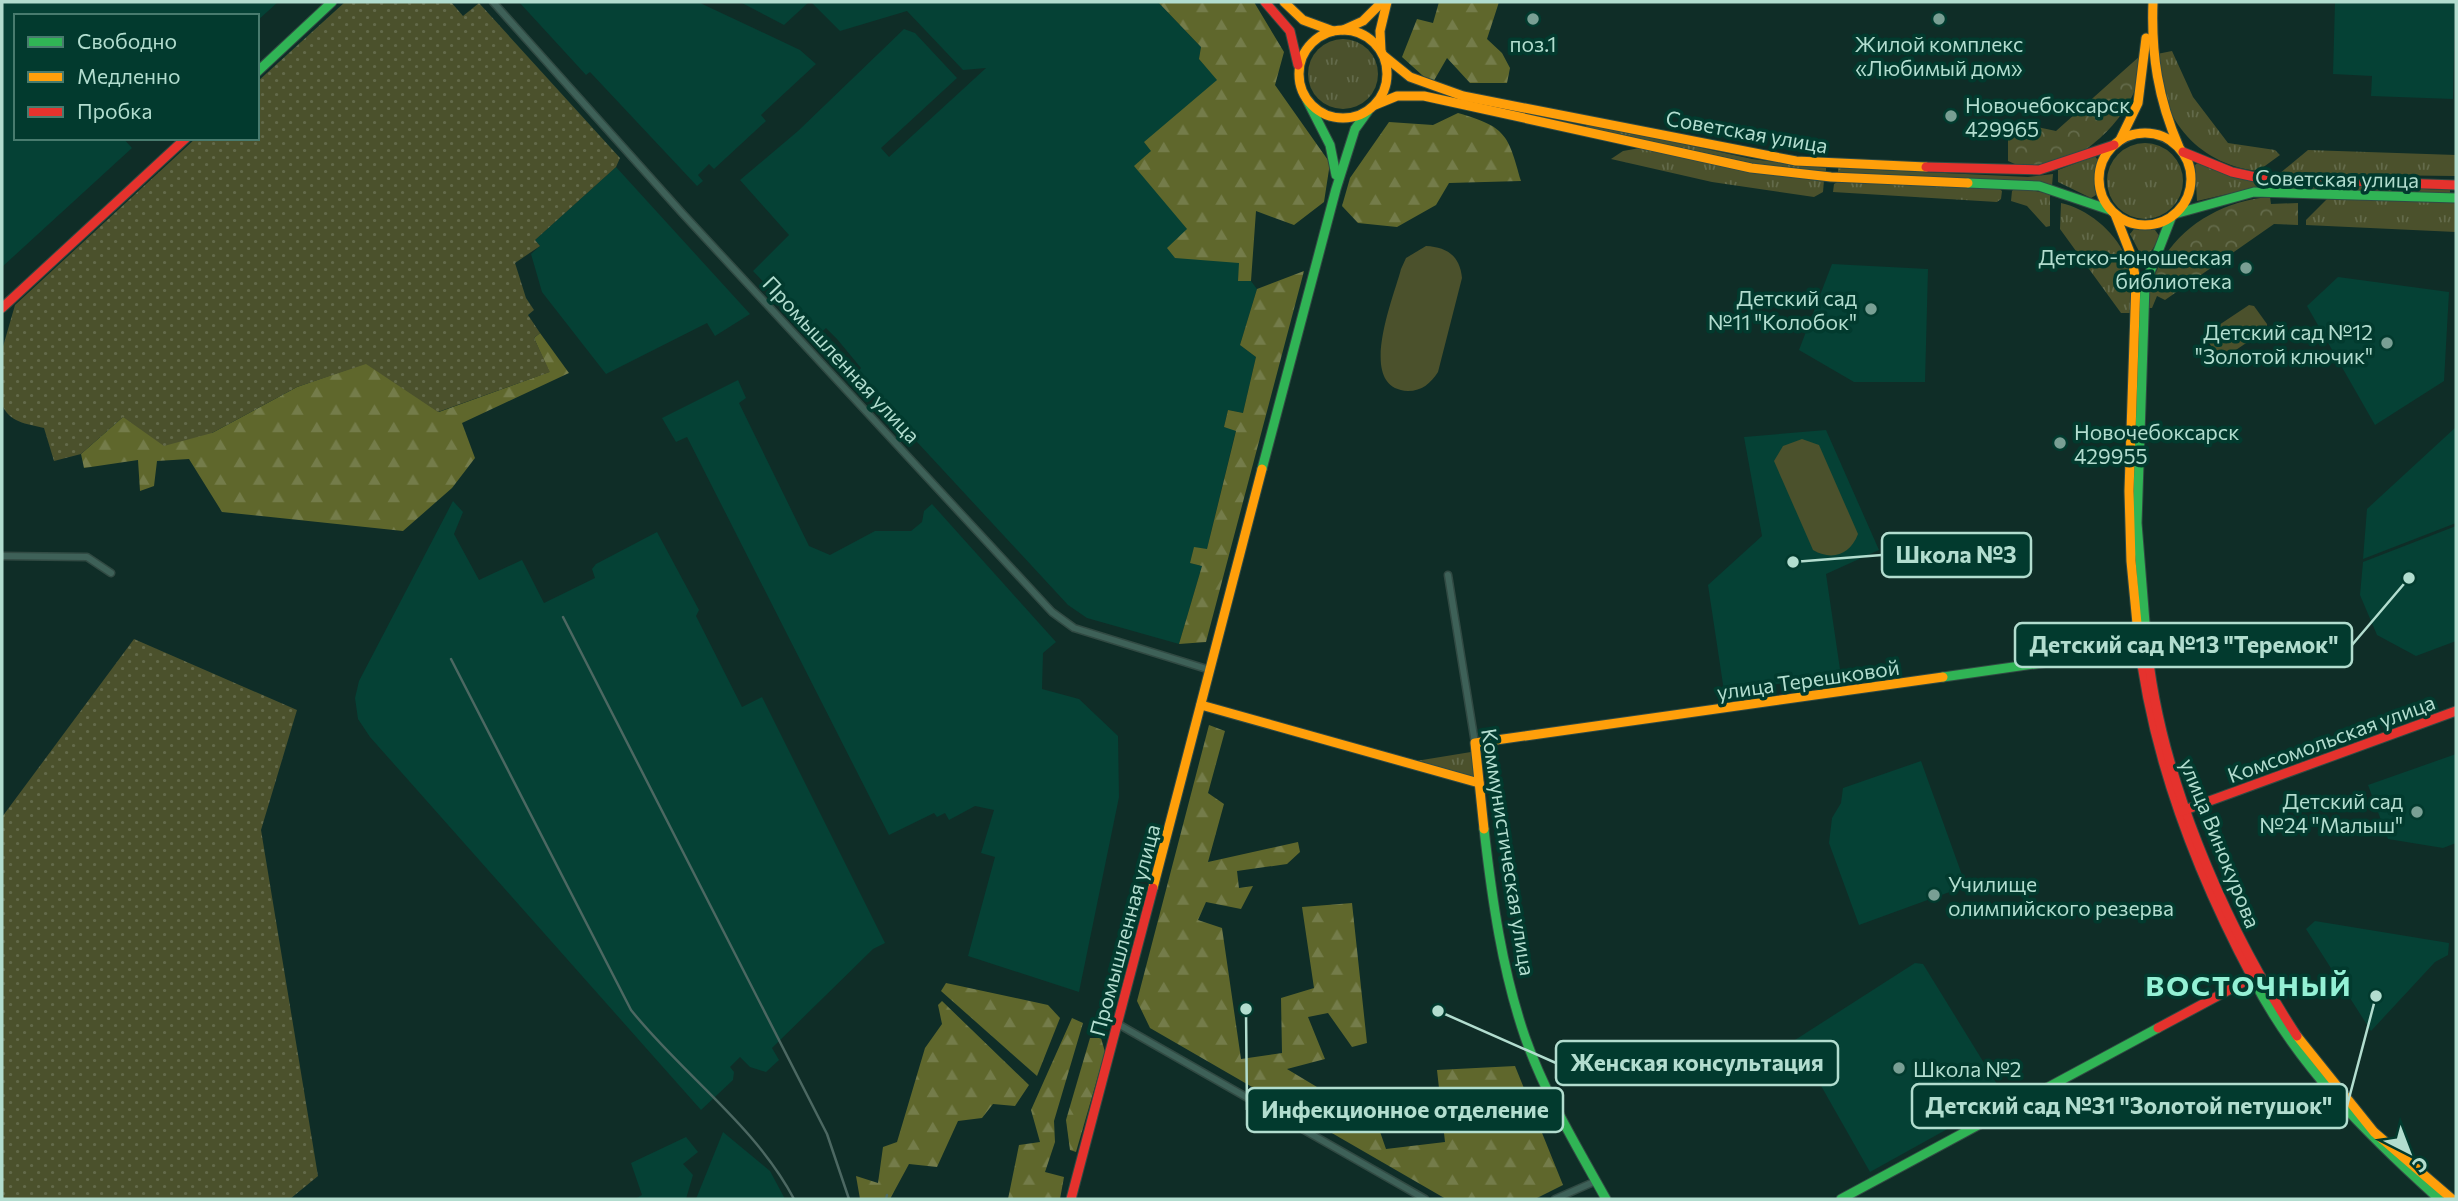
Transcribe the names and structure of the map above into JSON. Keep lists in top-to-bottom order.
{
  "streets": {
    "main road": [
      "Советская улица",
      "Промышленная улица",
      "улица Терешковой",
      "Комсомольская улица",
      "улица Винокурова",
      "Коммунистическая улица"
    ]
  },
  "crossings": [
    ["Советская улица", "Промышленная улица"],
    ["Советская улица", "улица Винокурова"],
    ["улица Терешковой", "улица Винокурова"],
    ["улица Терешковой", "Коммунистическая улица"],
    ["Комсомольская улица", "улица Винокурова"]
  ],
  "districts": ["ВОСТОЧНЫЙ"],
  "places": [
    "поз.1",
    "Жилой комплекс «Любимый дом»",
    "Новочебоксарск 429965",
    "Детско-юношеская библиотека",
    "Детский сад №11 \"Колобок\"",
    "Детский сад №12 \"Золотой ключик\"",
    "Новочебоксарск 429955",
    "Школа №3",
    "Детский сад №13 \"Теремок\"",
    "Детский сад №24 \"Малыш\"",
    "Училище олимпийского резерва",
    "Детский сад №31 \"Золотой петушок\"",
    "Инфекционное отделение",
    "Женская консультация",
    "Школа №2"
  ],
  "legend": ["Свободно", "Медленно", "Пробка"],
  "north": "bottom right"
}
